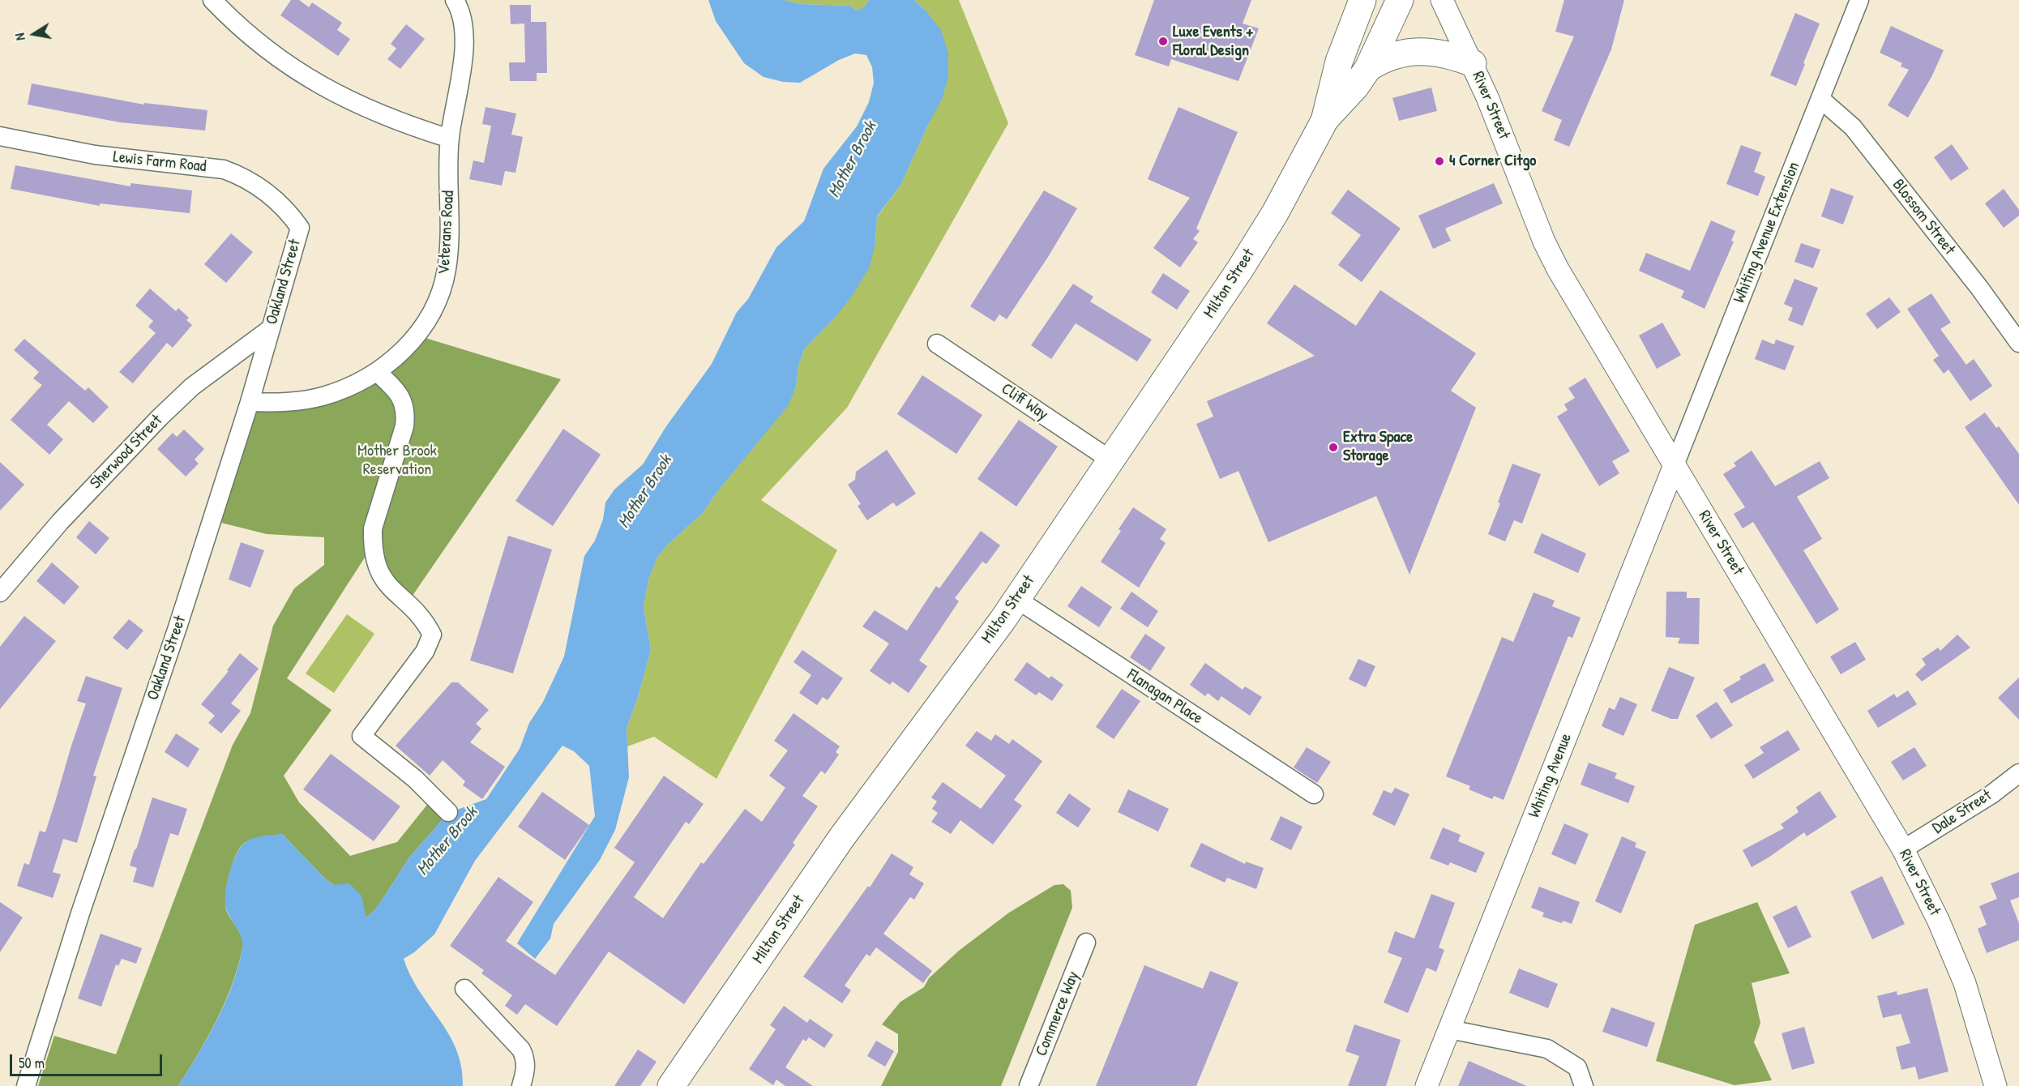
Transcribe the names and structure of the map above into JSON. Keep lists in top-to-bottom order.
{
  "streets": {
    "main road": ["Milton Street"],
    "street": [
      "River Street",
      "Lewis Farm Road",
      "Blossom Street",
      "Veterans Road",
      "Whiting Avenue Extension",
      "Oakland Street",
      "Cliff Way",
      "Sherwood Street",
      "Flanagan Place",
      "Whiting Avenue",
      "Dale Street",
      "Commerce Way"
    ]
  },
  "crossings": [
    ["River Street", "Whiting Avenue Extension"],
    ["River Street", "Whiting Avenue"],
    ["River Street", "Dale Street"],
    ["Lewis Farm Road", "Oakland Street"],
    ["Blossom Street", "Whiting Avenue Extension"],
    ["Veterans Road", "Oakland Street"],
    ["Whiting Avenue Extension", "Whiting Avenue"],
    ["Oakland Street", "Sherwood Street"],
    ["Milton Street", "Cliff Way"],
    ["Milton Street", "Flanagan Place"]
  ],
  "water": ["Mother Brook"],
  "parks": ["Mother Brook Reservation"],
  "places": ["Luxe Events + Floral Design", "4 Corner Citgo", "Extra Space Storage"],
  "scale_bar": "50 m",
  "north": "left"
}
